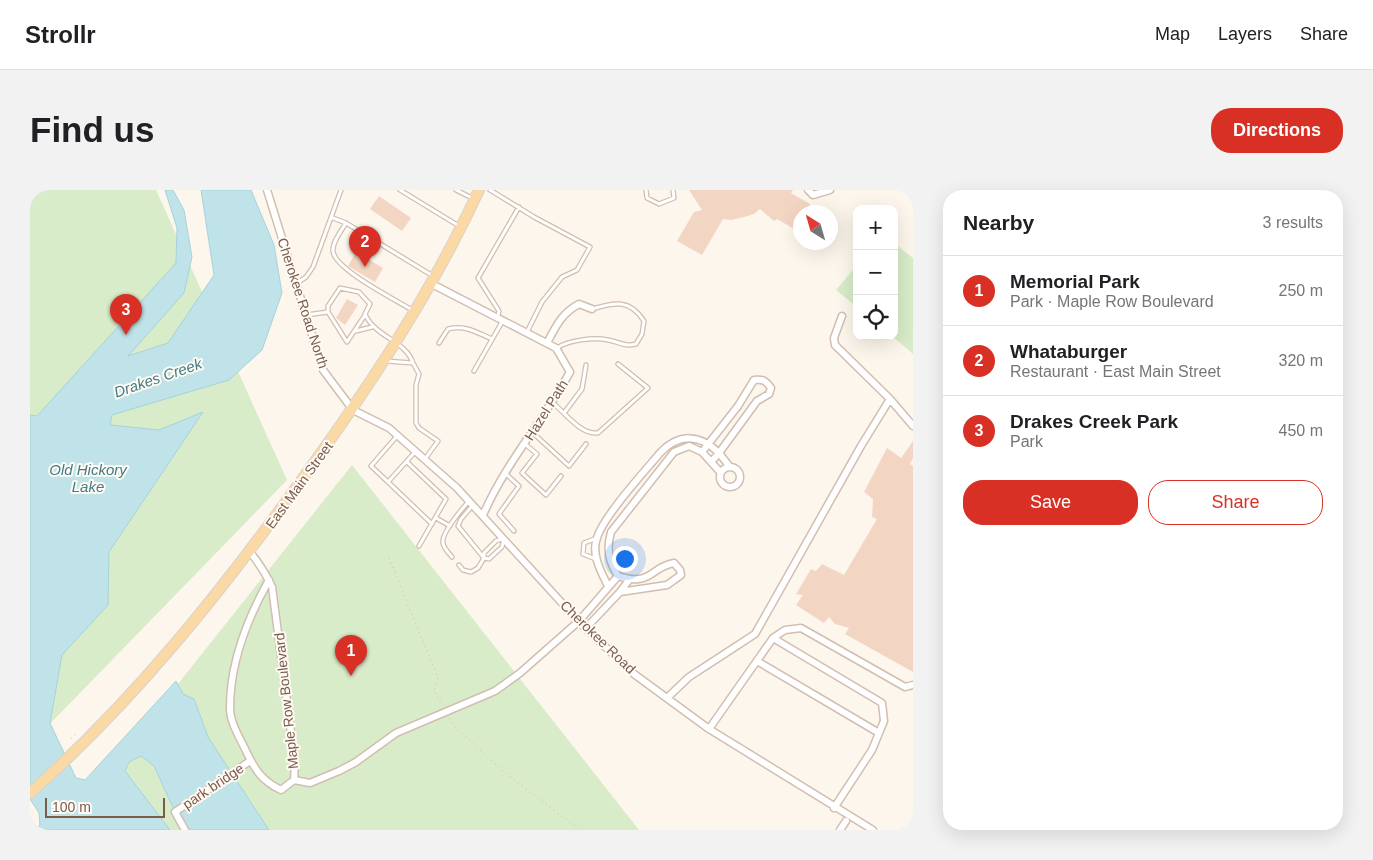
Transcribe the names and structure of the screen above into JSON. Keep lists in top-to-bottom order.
{
  "streets": {
    "main road": ["East Main Street"],
    "street": [
      "Cherokee Road North",
      "Hazel Path",
      "Cherokee Road",
      "Maple Row Boulevard",
      "park bridge"
    ]
  },
  "crossings": [
    ["Cherokee Road North", "East Main Street"],
    ["Cherokee Road North", "Cherokee Road"],
    ["Hazel Path", "Cherokee Road"],
    ["East Main Street", "Cherokee Road"],
    ["East Main Street", "Maple Row Boulevard"],
    ["Maple Row Boulevard", "park bridge"]
  ],
  "water": ["Drakes Creek", "Old Hickory Lake"],
  "scale_bar": "100 m",
  "north": "top left",
  "page": {
    "header": "Strollr",
    "nav": ["Map", "Layers", "Share"],
    "buttons": [
      "Directions",
      ["Save", "Share"]
    ],
    "title": "Find us",
    "heading": ["Nearby", "3 results"],
    "map_buttons": ["+", "−"],
    "pins": ["2", "3", "1"],
    "list": [
      {
        "mark": "1",
        "name": "Memorial Park",
        "note": "Park · Maple Row Boulevard",
        "value": "250 m"
      },
      {
        "mark": "2",
        "name": "Whataburger",
        "note": "Restaurant · East Main Street",
        "value": "320 m"
      },
      {
        "mark": "3",
        "name": "Drakes Creek Park",
        "note": "Park",
        "value": "450 m"
      }
    ],
    "scale": "100 m"
  }
}
